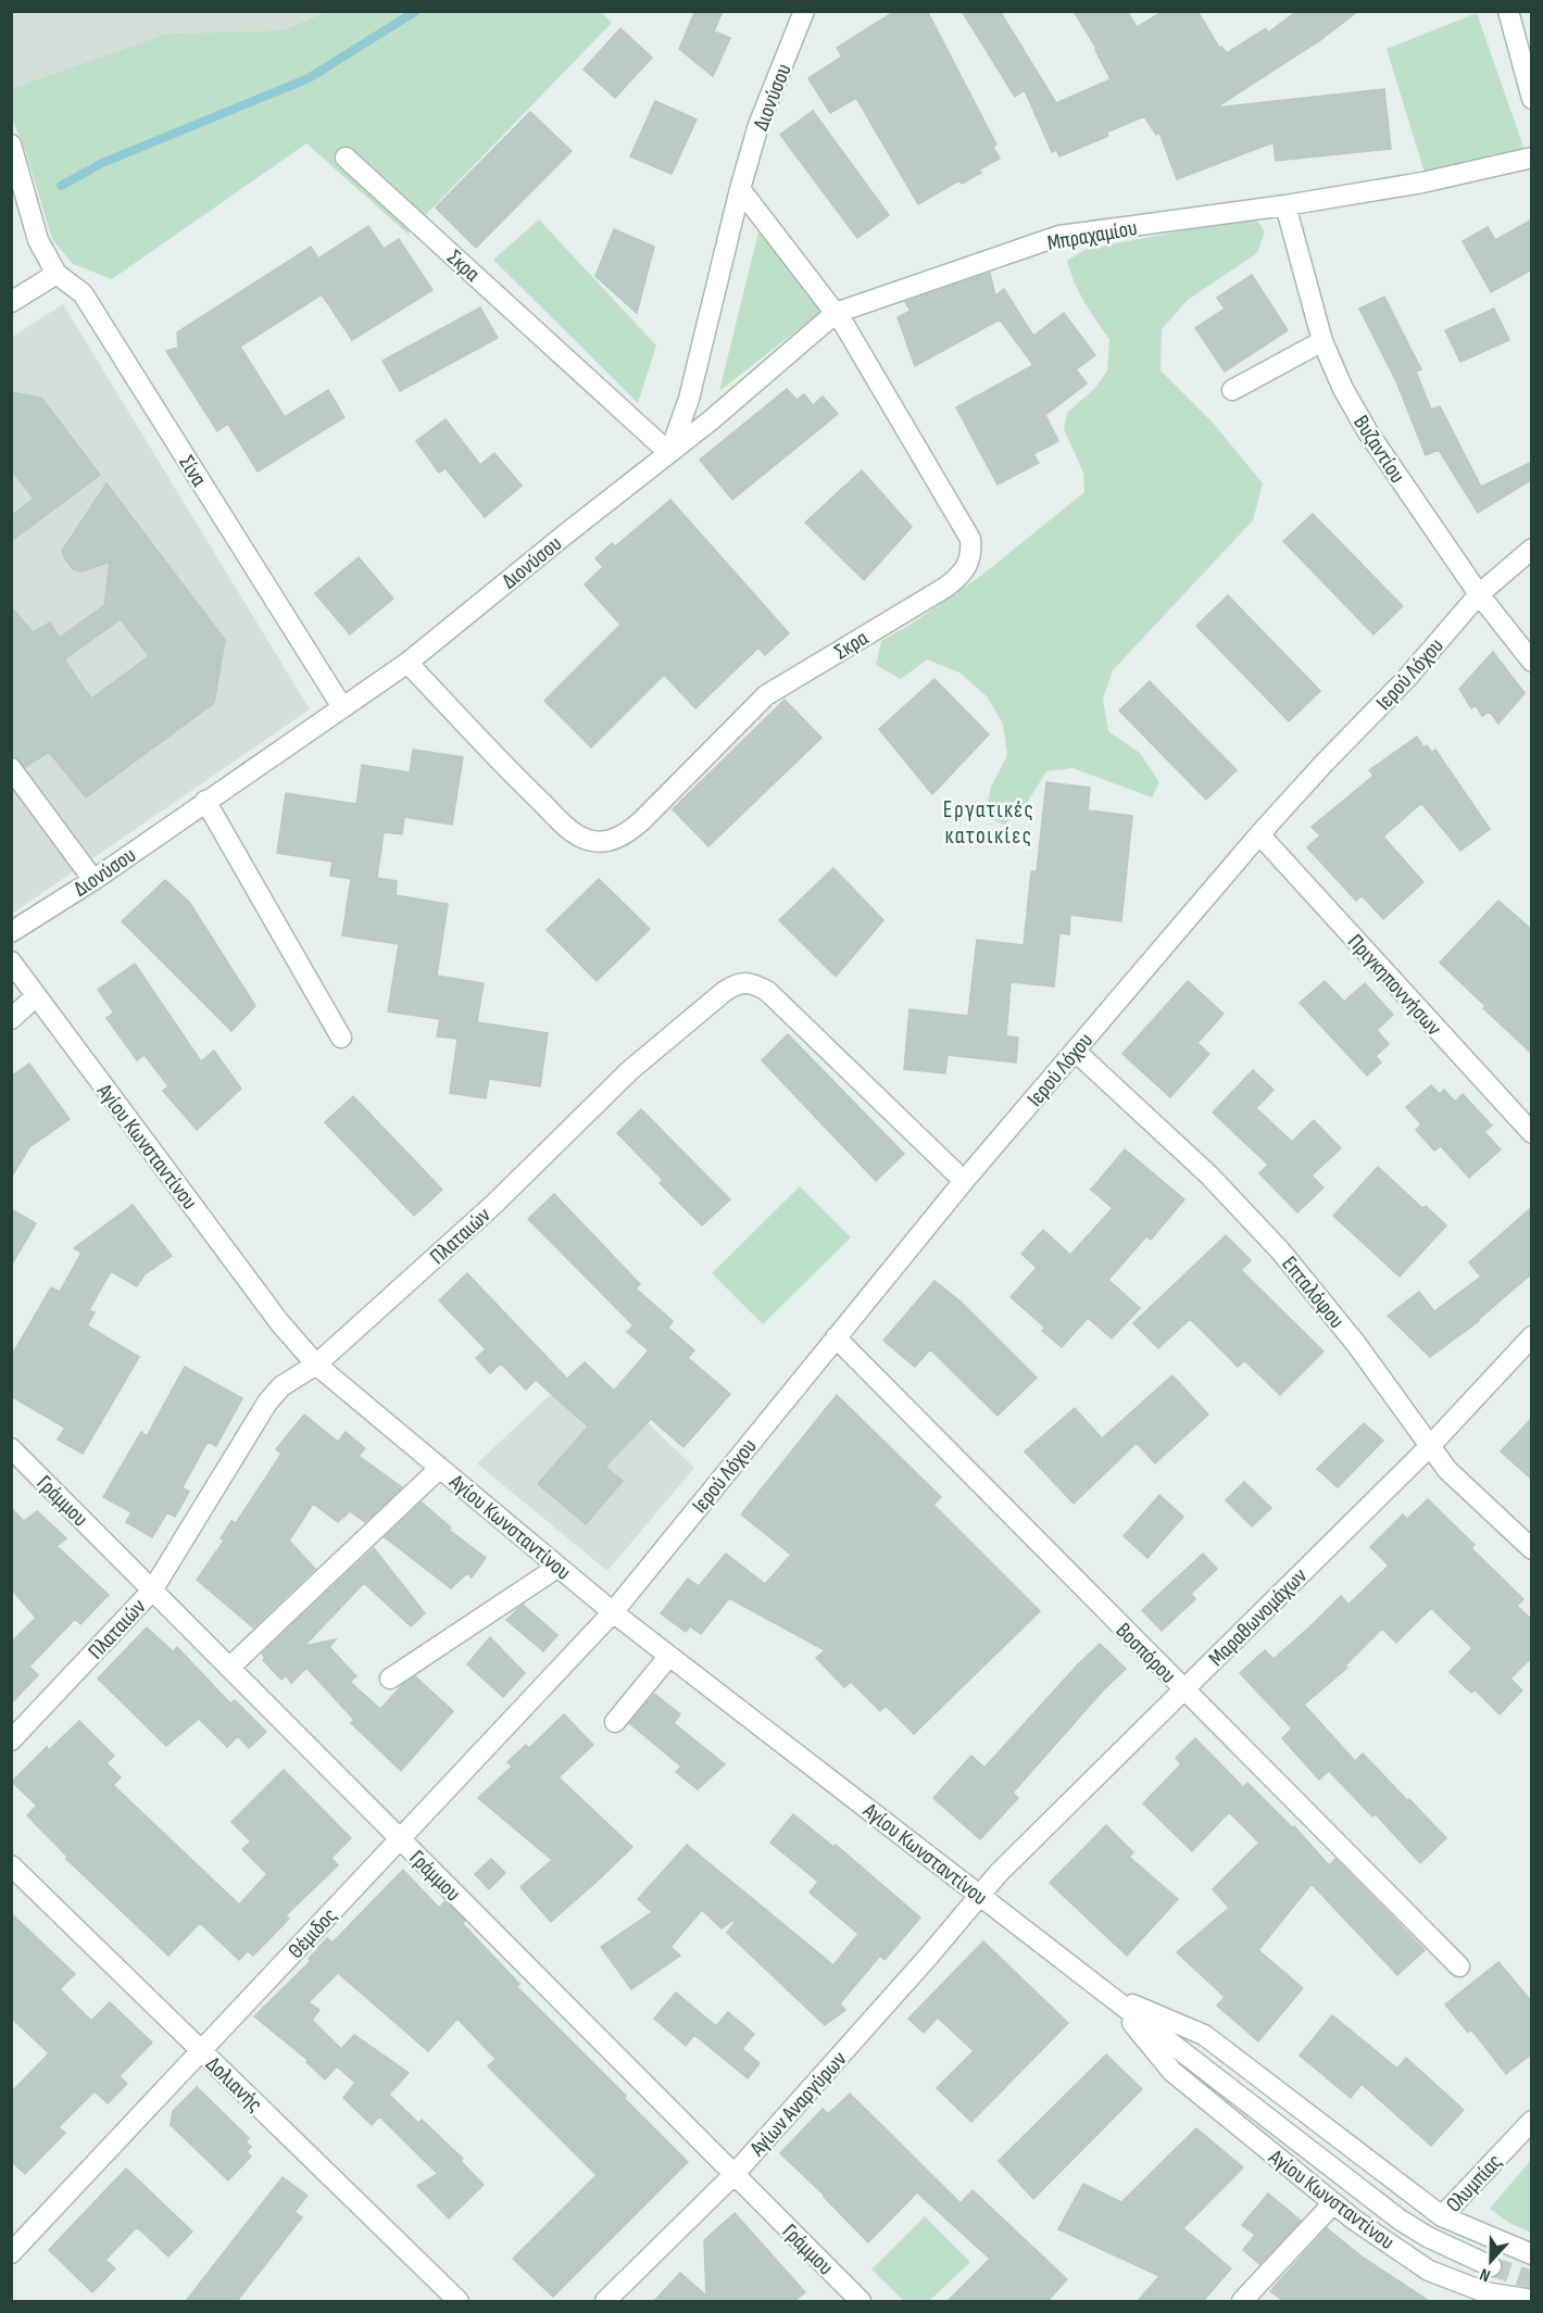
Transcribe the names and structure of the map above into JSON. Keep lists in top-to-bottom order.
{
  "streets": {
    "street": [
      "Διονύσου",
      "Μπραχαμίου",
      "Σκρα",
      "Βυζαντίου",
      "Σίνα",
      "Ιερού Λόχου",
      "Πριγκηποννήσων",
      "Αγίου Κωνσταντίνου",
      "Πλαταιών",
      "Επταλόφου",
      "Γράμμου",
      "Μαραθωνομάχων",
      "Βοσπόρου",
      "Θέμιδος",
      "Δολιανής",
      "Αγίων Αναργύρων",
      "Ολυμπίας"
    ]
  },
  "crossings": [
    ["Διονύσου", "Μπραχαμίου"],
    ["Διονύσου", "Σκρα"],
    ["Διονύσου", "Σίνα"],
    ["Μπραχαμίου", "Σκρα"],
    ["Μπραχαμίου", "Βυζαντίου"],
    ["Βυζαντίου", "Ιερού Λόχου"],
    ["Ιερού Λόχου", "Πριγκηποννήσων"],
    ["Ιερού Λόχου", "Αγίου Κωνσταντίνου"],
    ["Ιερού Λόχου", "Πλαταιών"],
    ["Ιερού Λόχου", "Επταλόφου"],
    ["Ιερού Λόχου", "Βοσπόρου"],
    ["Ιερού Λόχου", "Θέμιδος"],
    ["Αγίου Κωνσταντίνου", "Πλαταιών"],
    ["Αγίου Κωνσταντίνου", "Μαραθωνομάχων"],
    ["Αγίου Κωνσταντίνου", "Θέμιδος"],
    ["Αγίου Κωνσταντίνου", "Αγίων Αναργύρων"],
    ["Αγίου Κωνσταντίνου", "Ολυμπίας"],
    ["Πλαταιών", "Γράμμου"],
    ["Επταλόφου", "Μαραθωνομάχων"],
    ["Γράμμου", "Θέμιδος"],
    ["Γράμμου", "Αγίων Αναργύρων"],
    ["Μαραθωνομάχων", "Βοσπόρου"],
    ["Μαραθωνομάχων", "Αγίων Αναργύρων"],
    ["Θέμιδος", "Δολιανής"]
  ],
  "districts": ["Εργατικές κατοικίες"],
  "north": "bottom"
}
